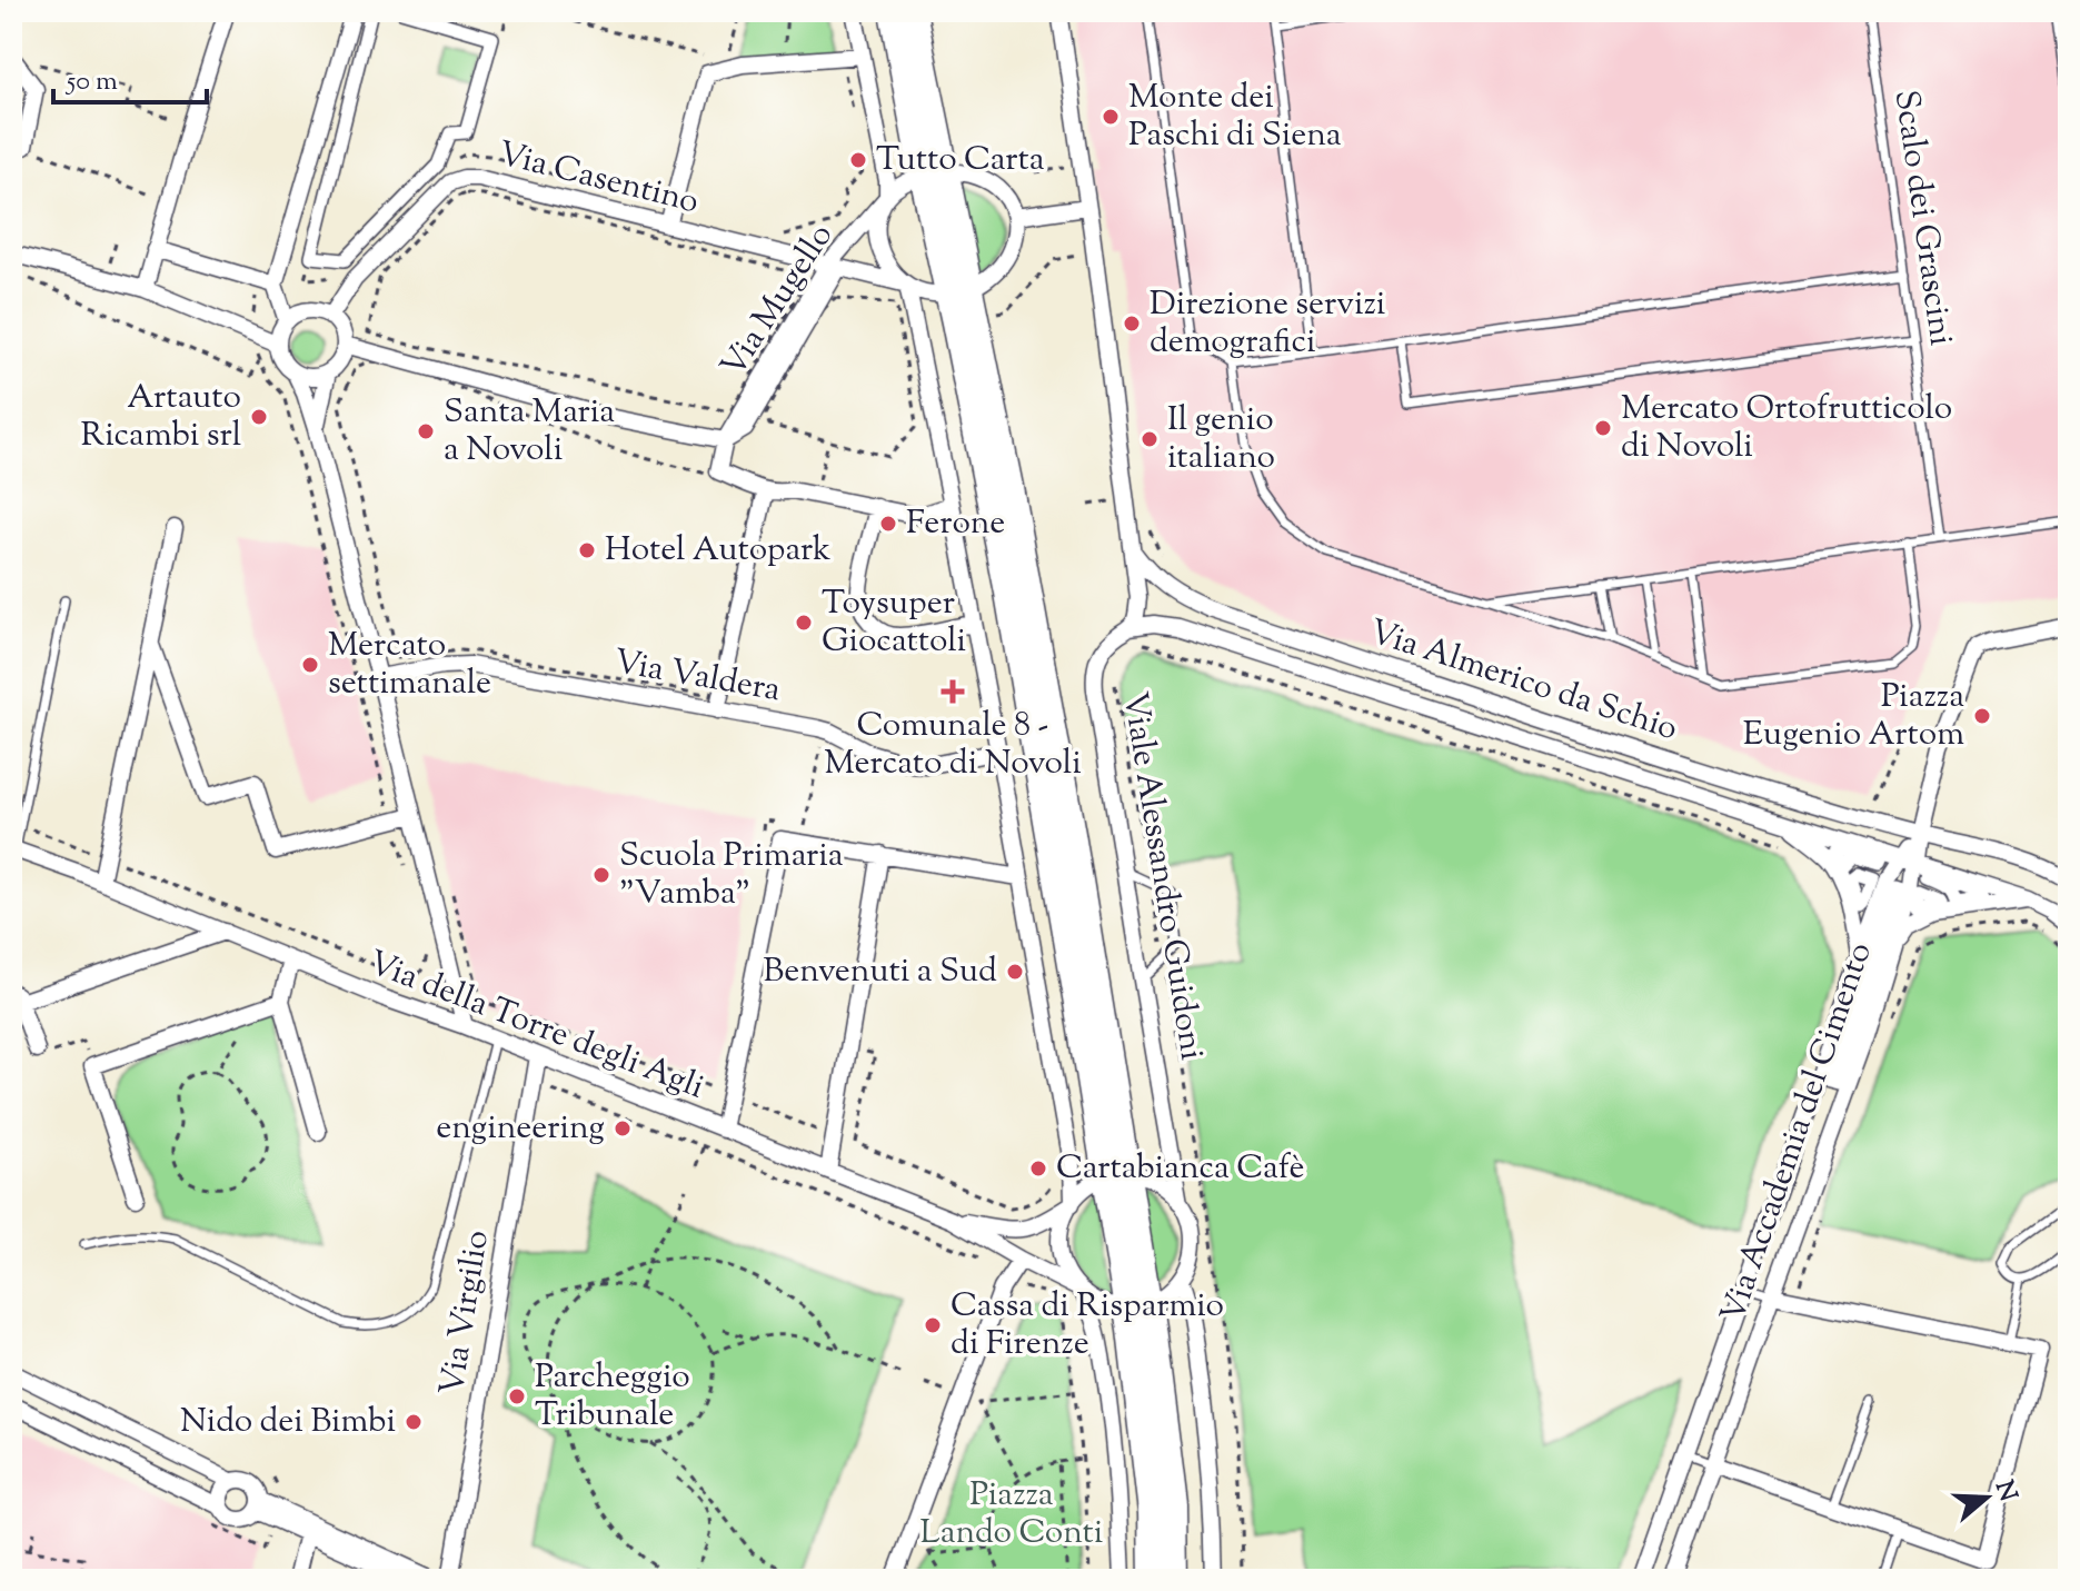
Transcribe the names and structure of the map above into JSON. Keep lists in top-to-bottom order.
{
  "streets": {
    "street": [
      "Via Casentino",
      "Via Mugello",
      "Via Valdera",
      "Via Almerico da Schio",
      "Viale Alessandro Guidoni",
      "Via della Torre degli Agli",
      "Via Accademia del Cimento",
      "Via Virgilio"
    ],
    "lane": ["Scalo dei Grascini"]
  },
  "crossings": [
    ["Via Casentino", "Via Mugello"],
    ["Via Almerico da Schio", "Viale Alessandro Guidoni"],
    ["Via Almerico da Schio", "Via Accademia del Cimento"],
    ["Via della Torre degli Agli", "Via Virgilio"]
  ],
  "parks": ["Piazza Lando Conti"],
  "places": {
    "other": [
      "Monte dei Paschi di Siena",
      "Tutto Carta",
      "Direzione servizi demografici",
      "Artauto Ricambi srl",
      "Mercato Ortofrutticolo di Novoli",
      "Santa Maria a Novoli",
      "Il genio italiano",
      "Ferone",
      "Hotel Autopark",
      "Toysuper Giocattoli",
      "Mercato settimanale",
      "Piazza Eugenio Artom",
      "Scuola Primaria \"Vamba\"",
      "Benvenuti a Sud",
      "engineering",
      "Cartabianca Cafè",
      "Cassa di Risparmio di Firenze",
      "Parcheggio Tribunale",
      "Nido dei Bimbi"
    ],
    "health": ["Comunale 8 - Mercato di Novoli"]
  },
  "scale_bar": "50 m",
  "north": "right"
}
